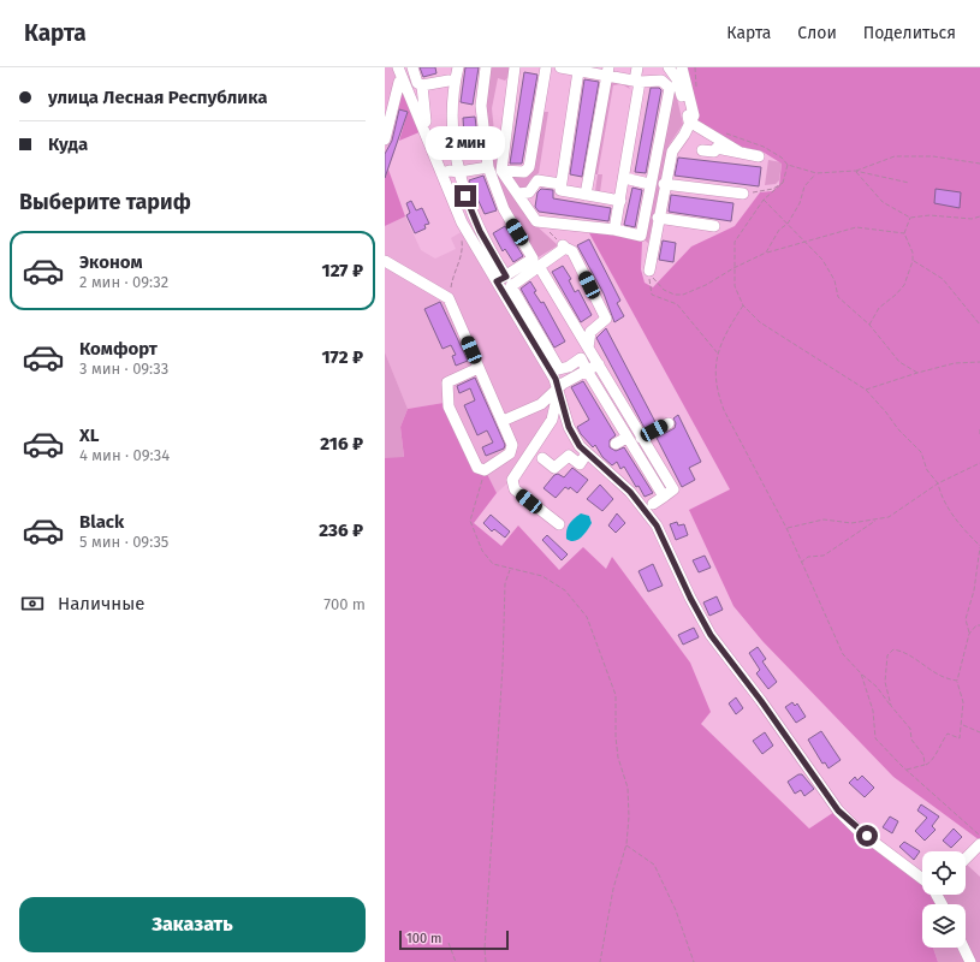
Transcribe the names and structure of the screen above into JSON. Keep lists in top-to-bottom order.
{
  "scale_bar": "100 m",
  "page": {
    "header": "Карта",
    "nav": ["Карта", "Слои", "Поделиться"],
    "banner": ["улица Лесная Республика", "Куда"],
    "bubble": "2 мин",
    "heading": "Выберите тариф",
    "list": [
      {
        "name": "Эконом",
        "note": "2 мин · 09:32",
        "value": "127 ₽"
      },
      {
        "name": "Комфорт",
        "note": "3 мин · 09:33",
        "value": "172 ₽"
      },
      {
        "name": "XL",
        "note": "4 мин · 09:34",
        "value": "216 ₽"
      },
      {
        "name": "Black",
        "note": "5 мин · 09:35",
        "value": "236 ₽"
      }
    ],
    "pay": ["Наличные", "700 m"],
    "buttons": "Заказать",
    "scale": "100 m"
  }
}
